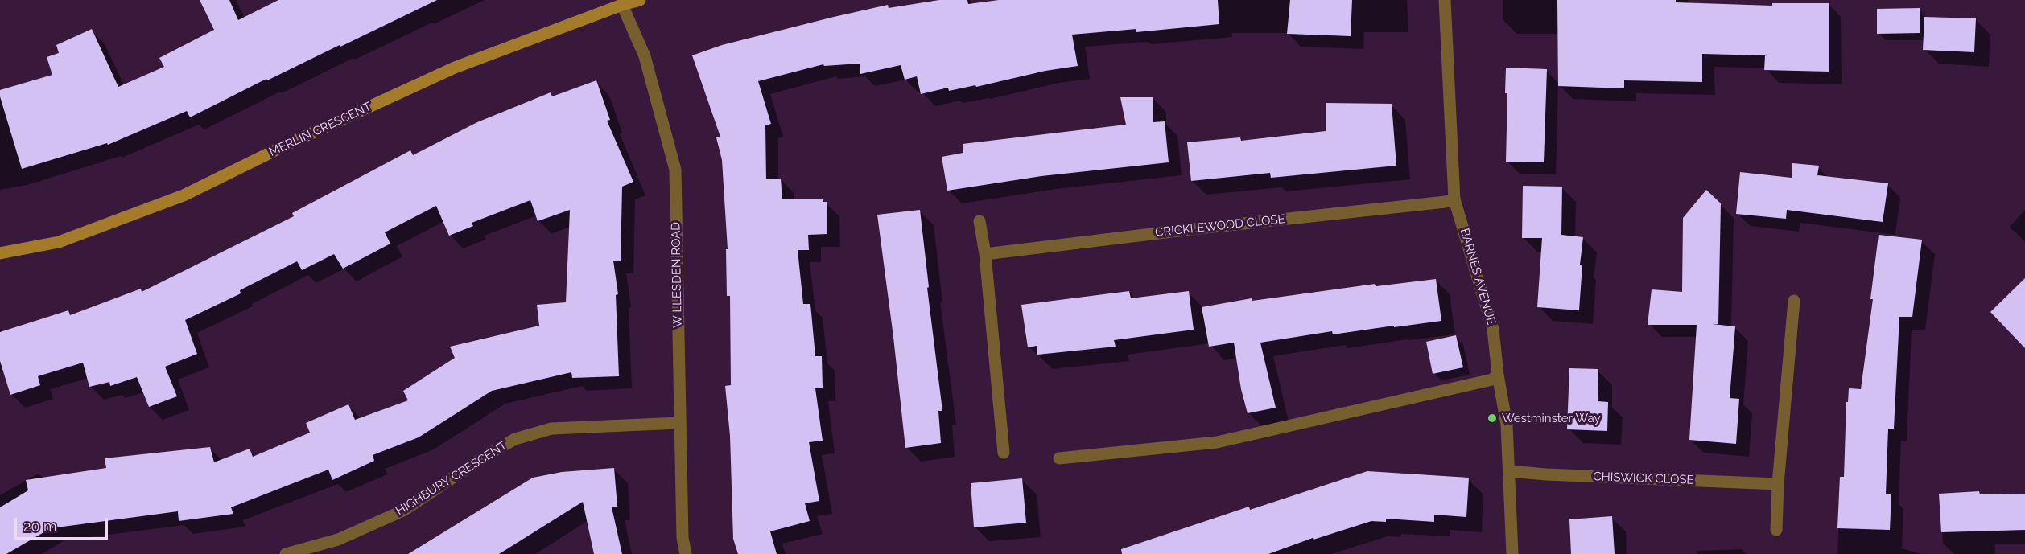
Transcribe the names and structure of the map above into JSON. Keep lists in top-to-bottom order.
{
  "streets": {
    "street": [
      "MERLIN CRESCENT",
      "CRICKLEWOOD CLOSE",
      "WILLESDEN ROAD",
      "BARNES AVENUE",
      "HIGHBURY CRESCENT",
      "CHISWICK CLOSE"
    ]
  },
  "crossings": [
    ["MERLIN CRESCENT", "WILLESDEN ROAD"],
    ["CRICKLEWOOD CLOSE", "BARNES AVENUE"],
    ["WILLESDEN ROAD", "HIGHBURY CRESCENT"],
    ["BARNES AVENUE", "CHISWICK CLOSE"]
  ],
  "places": ["Westminster Way"],
  "scale_bar": "20 m"
}
